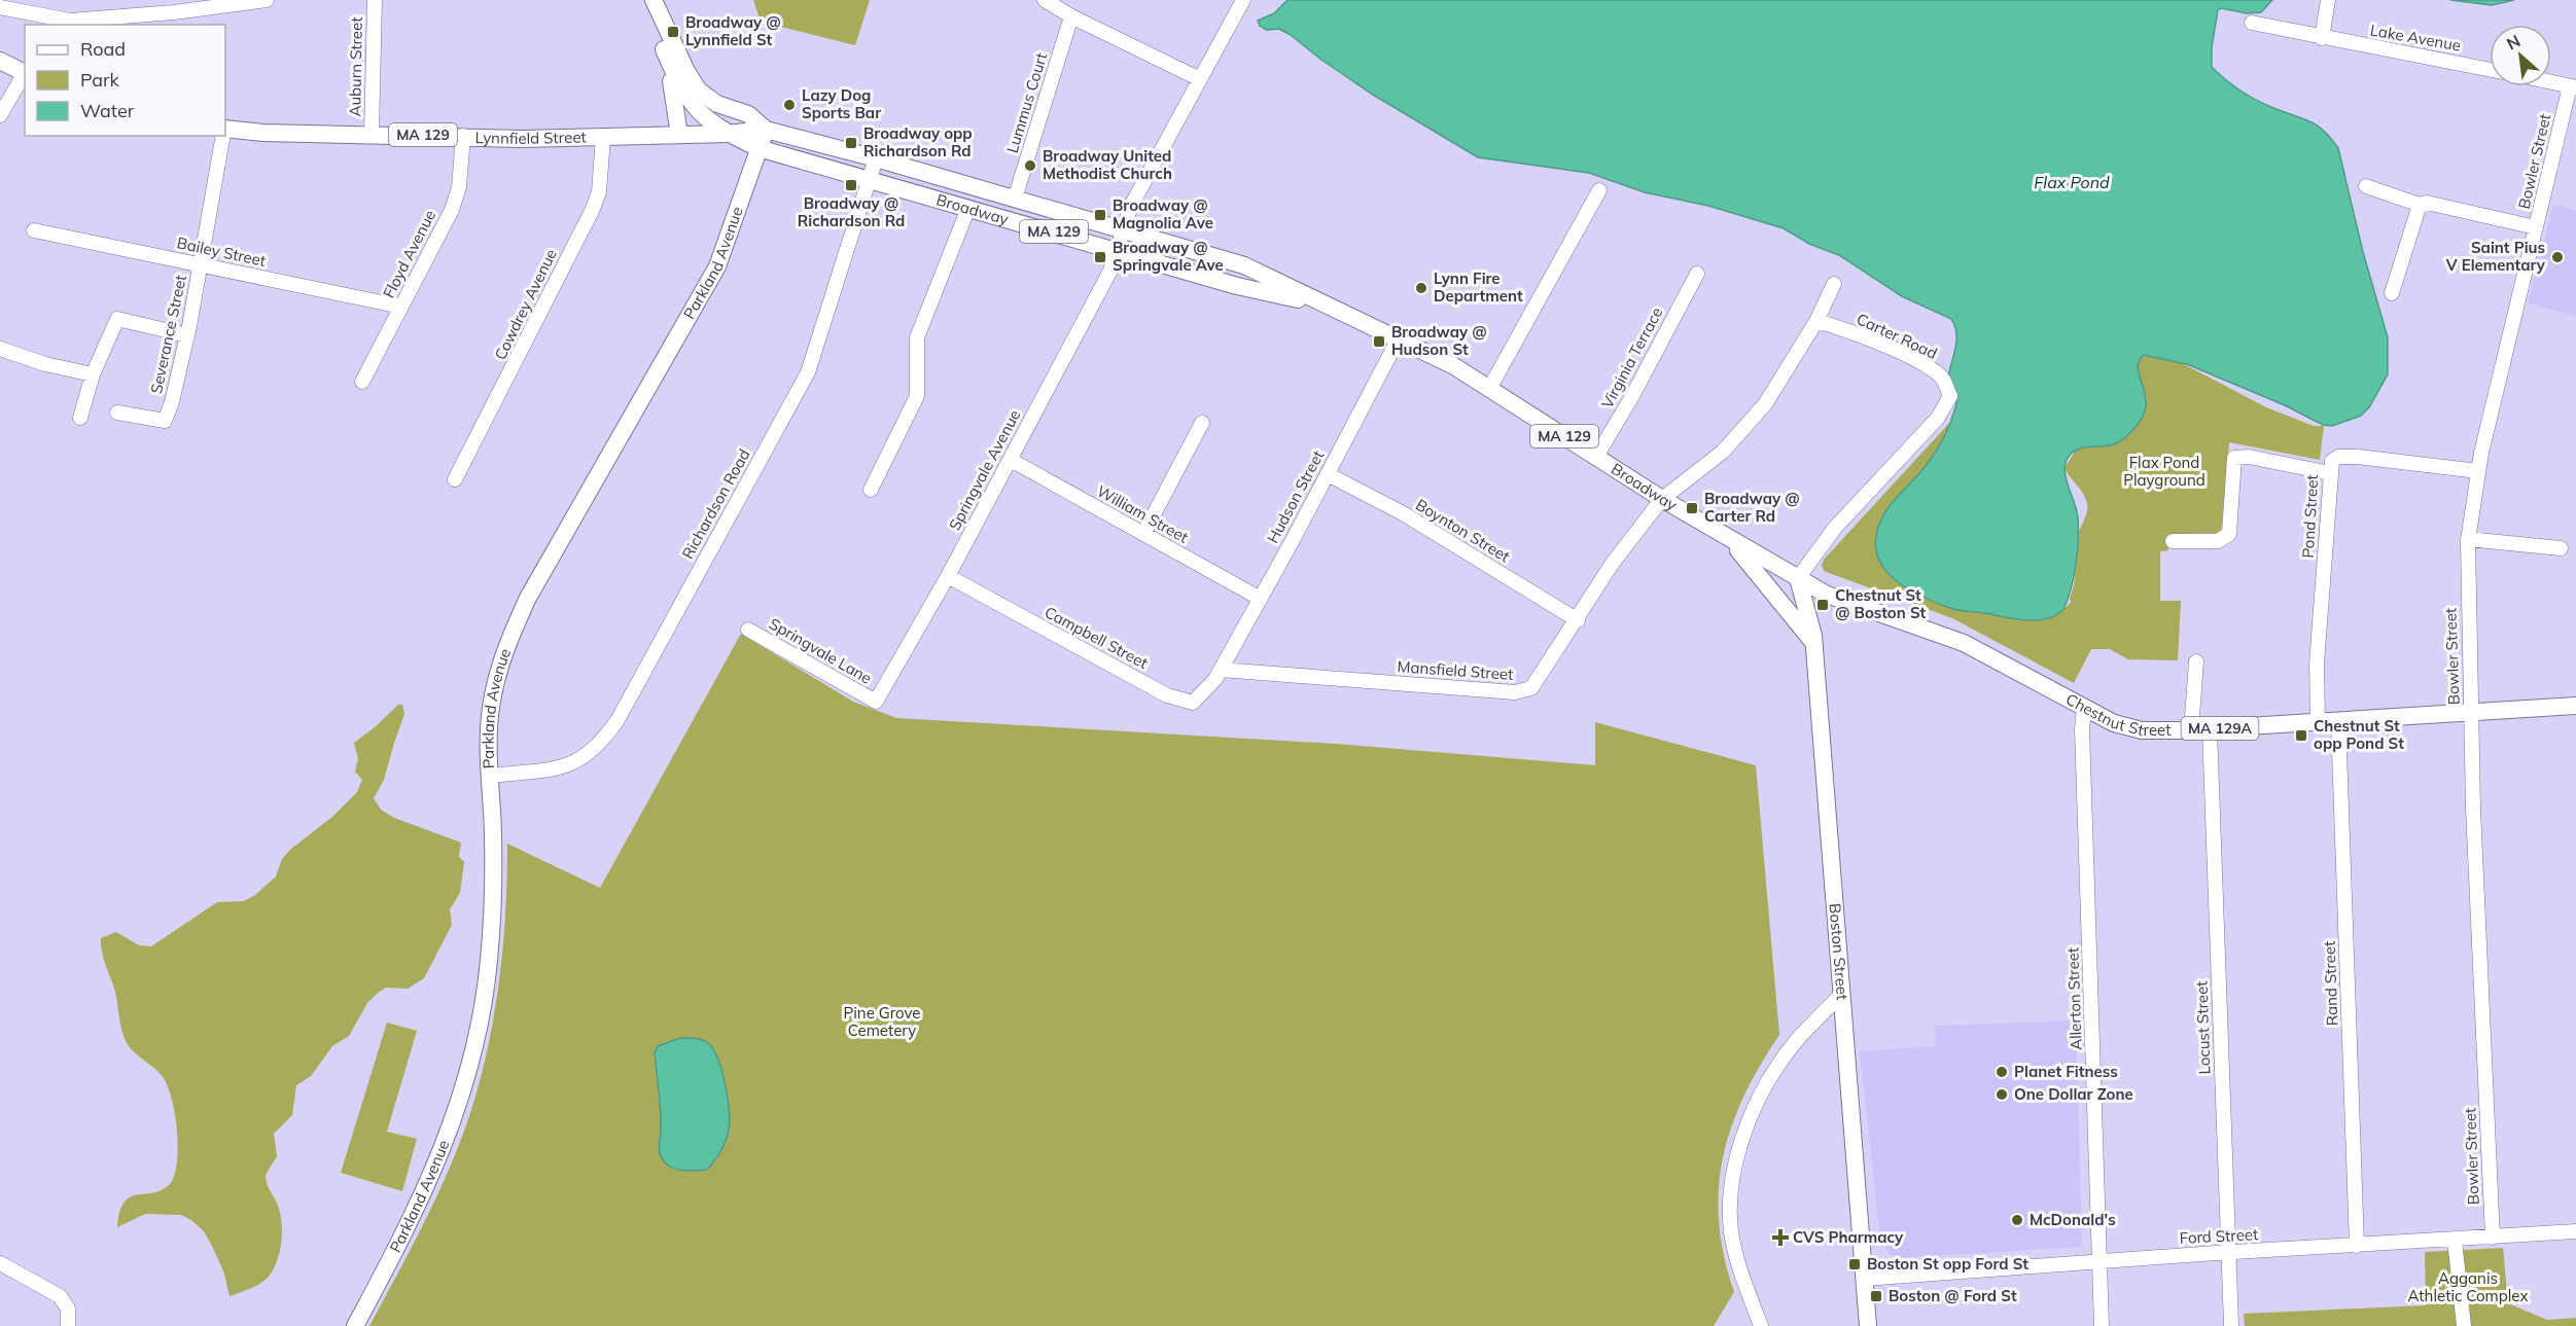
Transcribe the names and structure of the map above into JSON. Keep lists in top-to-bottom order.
{
  "streets": {
    "main road": [
      "MA 129",
      "Lynnfield Street",
      "Broadway",
      "Parkland Avenue",
      "Chestnut Street",
      "MA 129A",
      "Boston Street"
    ],
    "street": [
      "Lake Avenue",
      "Auburn Street",
      "Lummus Court",
      "Bowler Street",
      "Bailey Street",
      "Floyd Avenue",
      "Cowdrey Avenue",
      "Severance Street",
      "Carter Road",
      "Virginia Terrace",
      "Springvale Avenue",
      "Hudson Street",
      "Richardson Road",
      "William Street",
      "Pond Street",
      "Boynton Street",
      "Campbell Street",
      "Springvale Lane",
      "Mansfield Street",
      "Rand Street",
      "Allerton Street",
      "Locust Street",
      "Ford Street"
    ]
  },
  "crossings": [
    ["Auburn Street", "Lynnfield Street"],
    ["Lummus Court", "Broadway"],
    ["MA 129", "Broadway"],
    ["MA 129", "Boston Street"],
    ["Lynnfield Street", "Broadway"],
    ["Lynnfield Street", "Floyd Avenue"],
    ["Lynnfield Street", "Cowdrey Avenue"],
    ["Bowler Street", "Pond Street"],
    ["Bowler Street", "Chestnut Street"],
    ["Bowler Street", "Ford Street"],
    ["Broadway", "Parkland Avenue"],
    ["Broadway", "Carter Road"],
    ["Broadway", "Virginia Terrace"],
    ["Broadway", "Springvale Avenue"],
    ["Broadway", "Hudson Street"],
    ["Broadway", "Richardson Road"],
    ["Broadway", "Mansfield Street"],
    ["Broadway", "Chestnut Street"],
    ["Broadway", "Boston Street"],
    ["Bailey Street", "Floyd Avenue"],
    ["Bailey Street", "Severance Street"],
    ["Parkland Avenue", "Richardson Road"],
    ["Carter Road", "Chestnut Street"],
    ["Carter Road", "Boston Street"],
    ["Springvale Avenue", "William Street"],
    ["Springvale Avenue", "Campbell Street"],
    ["Springvale Avenue", "Springvale Lane"],
    ["Hudson Street", "William Street"],
    ["Hudson Street", "Boynton Street"],
    ["Hudson Street", "Campbell Street"],
    ["Hudson Street", "Mansfield Street"],
    ["Pond Street", "Chestnut Street"],
    ["Boynton Street", "Mansfield Street"],
    ["Campbell Street", "Mansfield Street"],
    ["Chestnut Street", "Boston Street"],
    ["Chestnut Street", "Rand Street"],
    ["Chestnut Street", "Allerton Street"],
    ["Chestnut Street", "Locust Street"],
    ["Boston Street", "Ford Street"],
    ["Rand Street", "Ford Street"],
    ["Allerton Street", "Ford Street"],
    ["Locust Street", "Ford Street"]
  ],
  "water": ["Flax Pond"],
  "parks": ["Flax Pond Playground", "Pine Grove Cemetery", "Agganis Athletic Complex"],
  "places": {
    "transit": [
      "Broadway @ Lynnfield St",
      "Broadway opp Richardson Rd",
      "Broadway @ Richardson Rd",
      "Broadway @ Magnolia Ave",
      "Broadway @ Springvale Ave",
      "Broadway @ Hudson St",
      "Broadway @ Carter Rd",
      "Chestnut St @ Boston St",
      "Chestnut St opp Pond St",
      "Boston St opp Ford St",
      "Boston @ Ford St"
    ],
    "other": [
      "Lazy Dog Sports Bar",
      "Broadway United Methodist Church",
      "Saint Pius V Elementary",
      "Lynn Fire Department",
      "Planet Fitness",
      "One Dollar Zone",
      "McDonald's"
    ],
    "health": ["CVS Pharmacy"]
  },
  "legend": ["Road", "Park", "Water"],
  "north": "top left"
}
